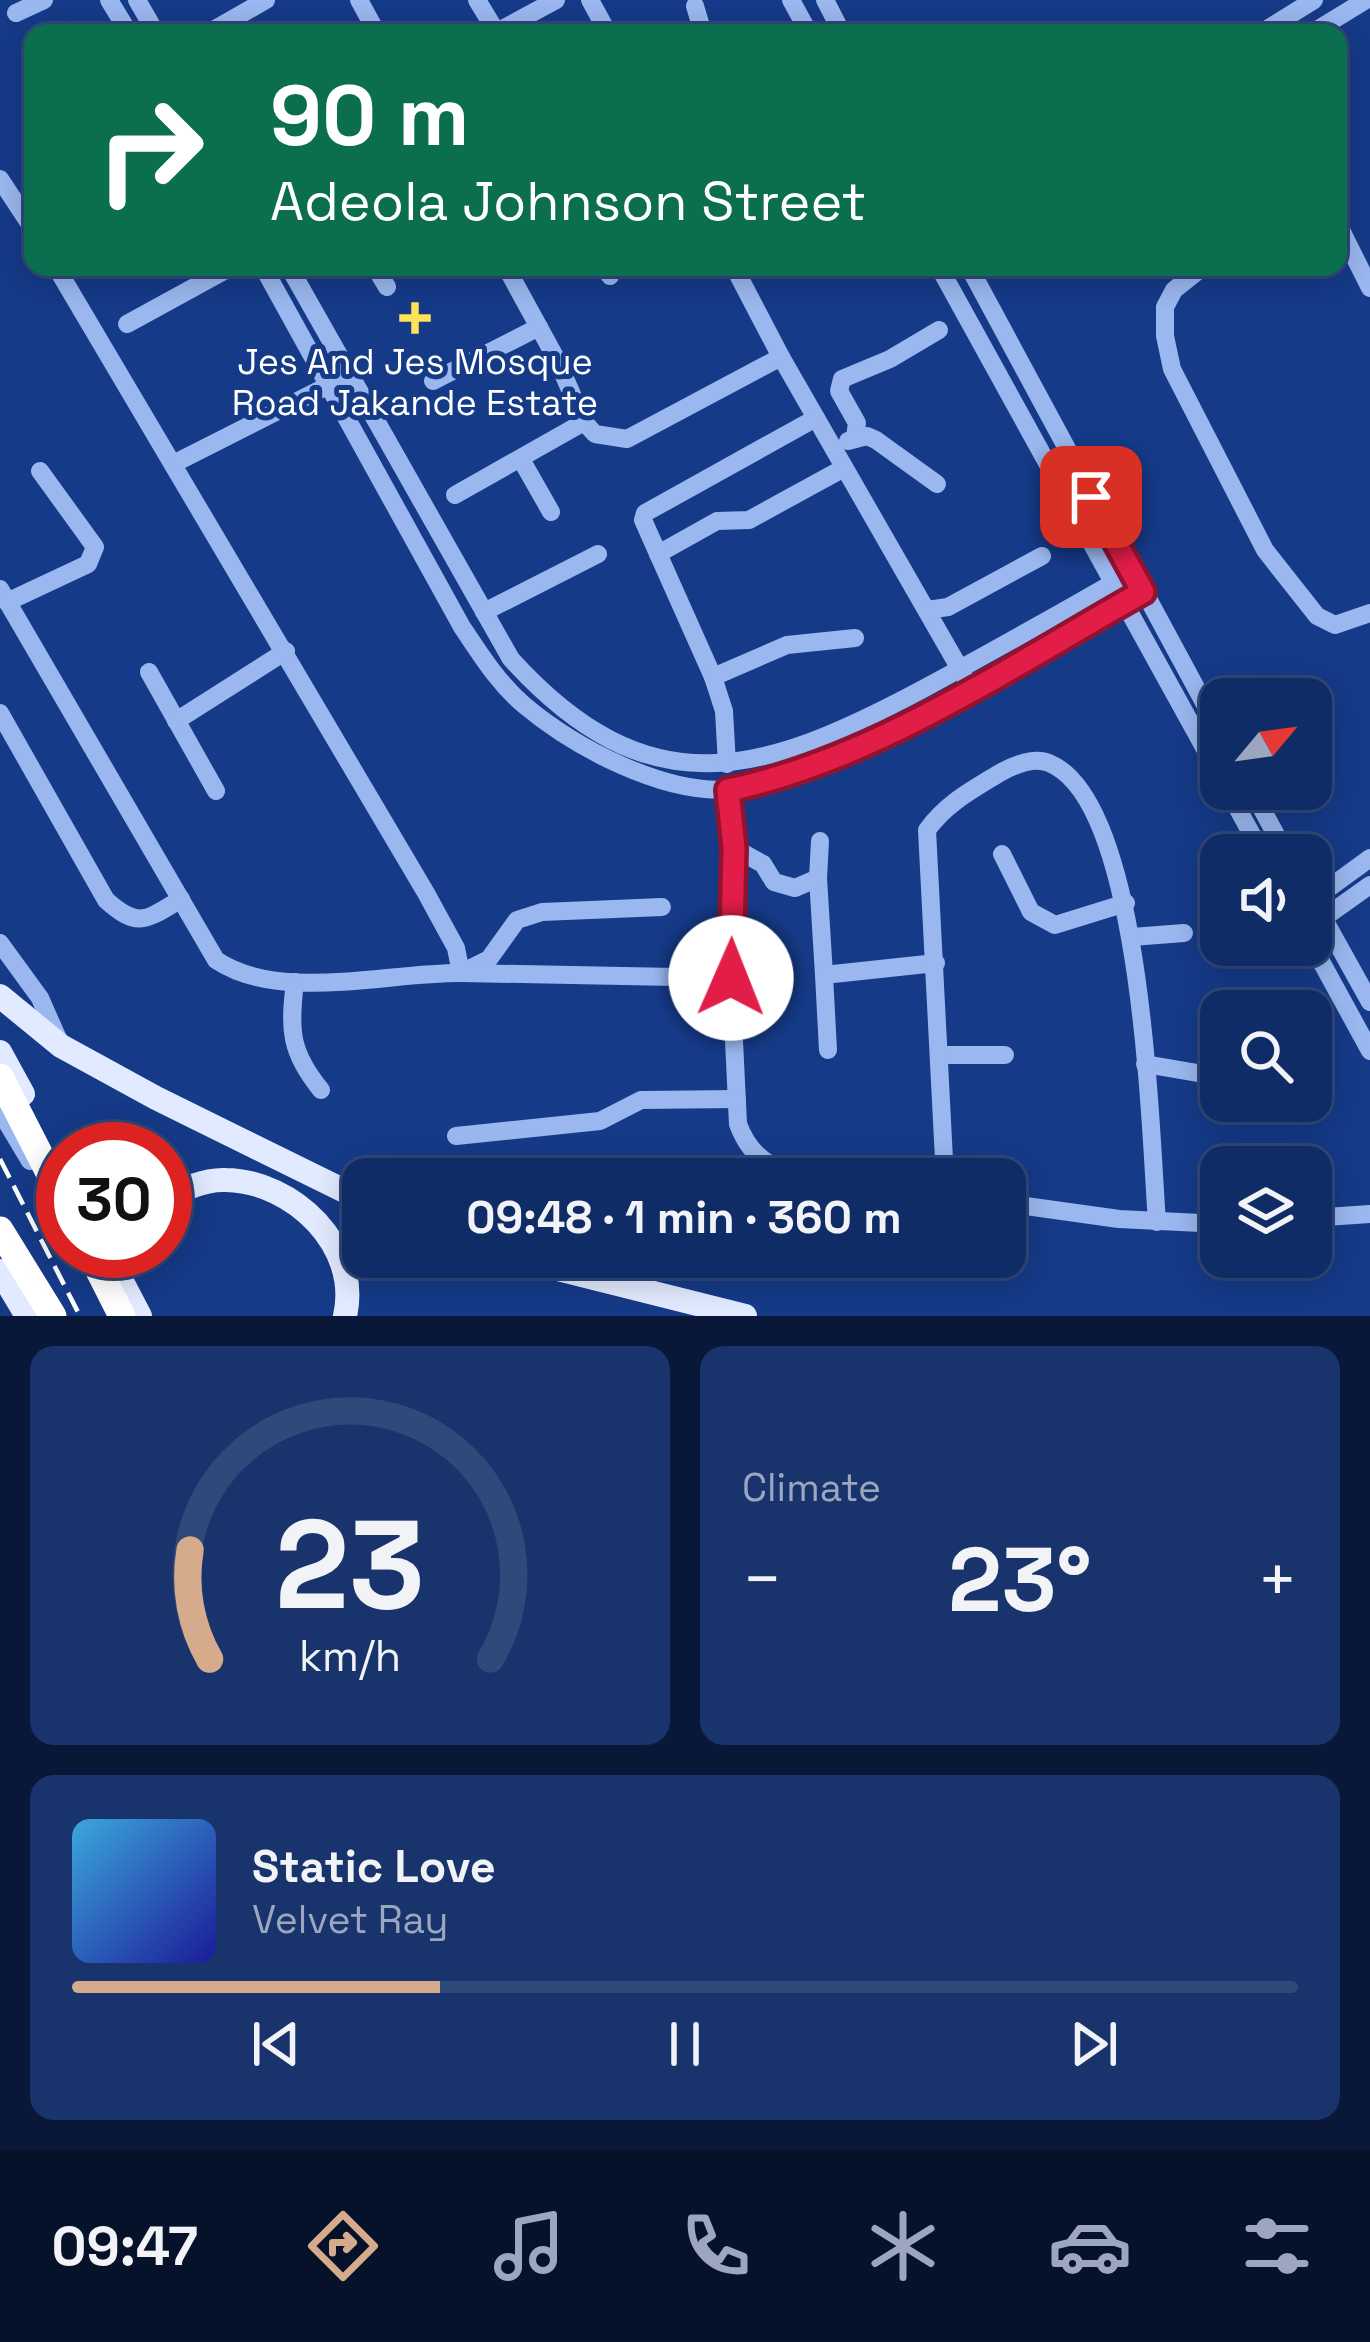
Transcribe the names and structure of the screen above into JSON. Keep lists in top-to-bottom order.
{
  "places": {
    "health": ["Jes And Jes Mosque Road Jakande Estate"]
  },
  "north": "top right",
  "page": {
    "turn": ["90 m", "Adeola Johnson Street"],
    "limit": "30",
    "trip": "09:48 · 1 min · 360 m",
    "tile": "Climate",
    "heat": ["−", "23°", "+"],
    "song": ["Static Love", "Velvet Ray"],
    "tabs": "09:47",
    "gauge": ["23", "km/h"]
  }
}
